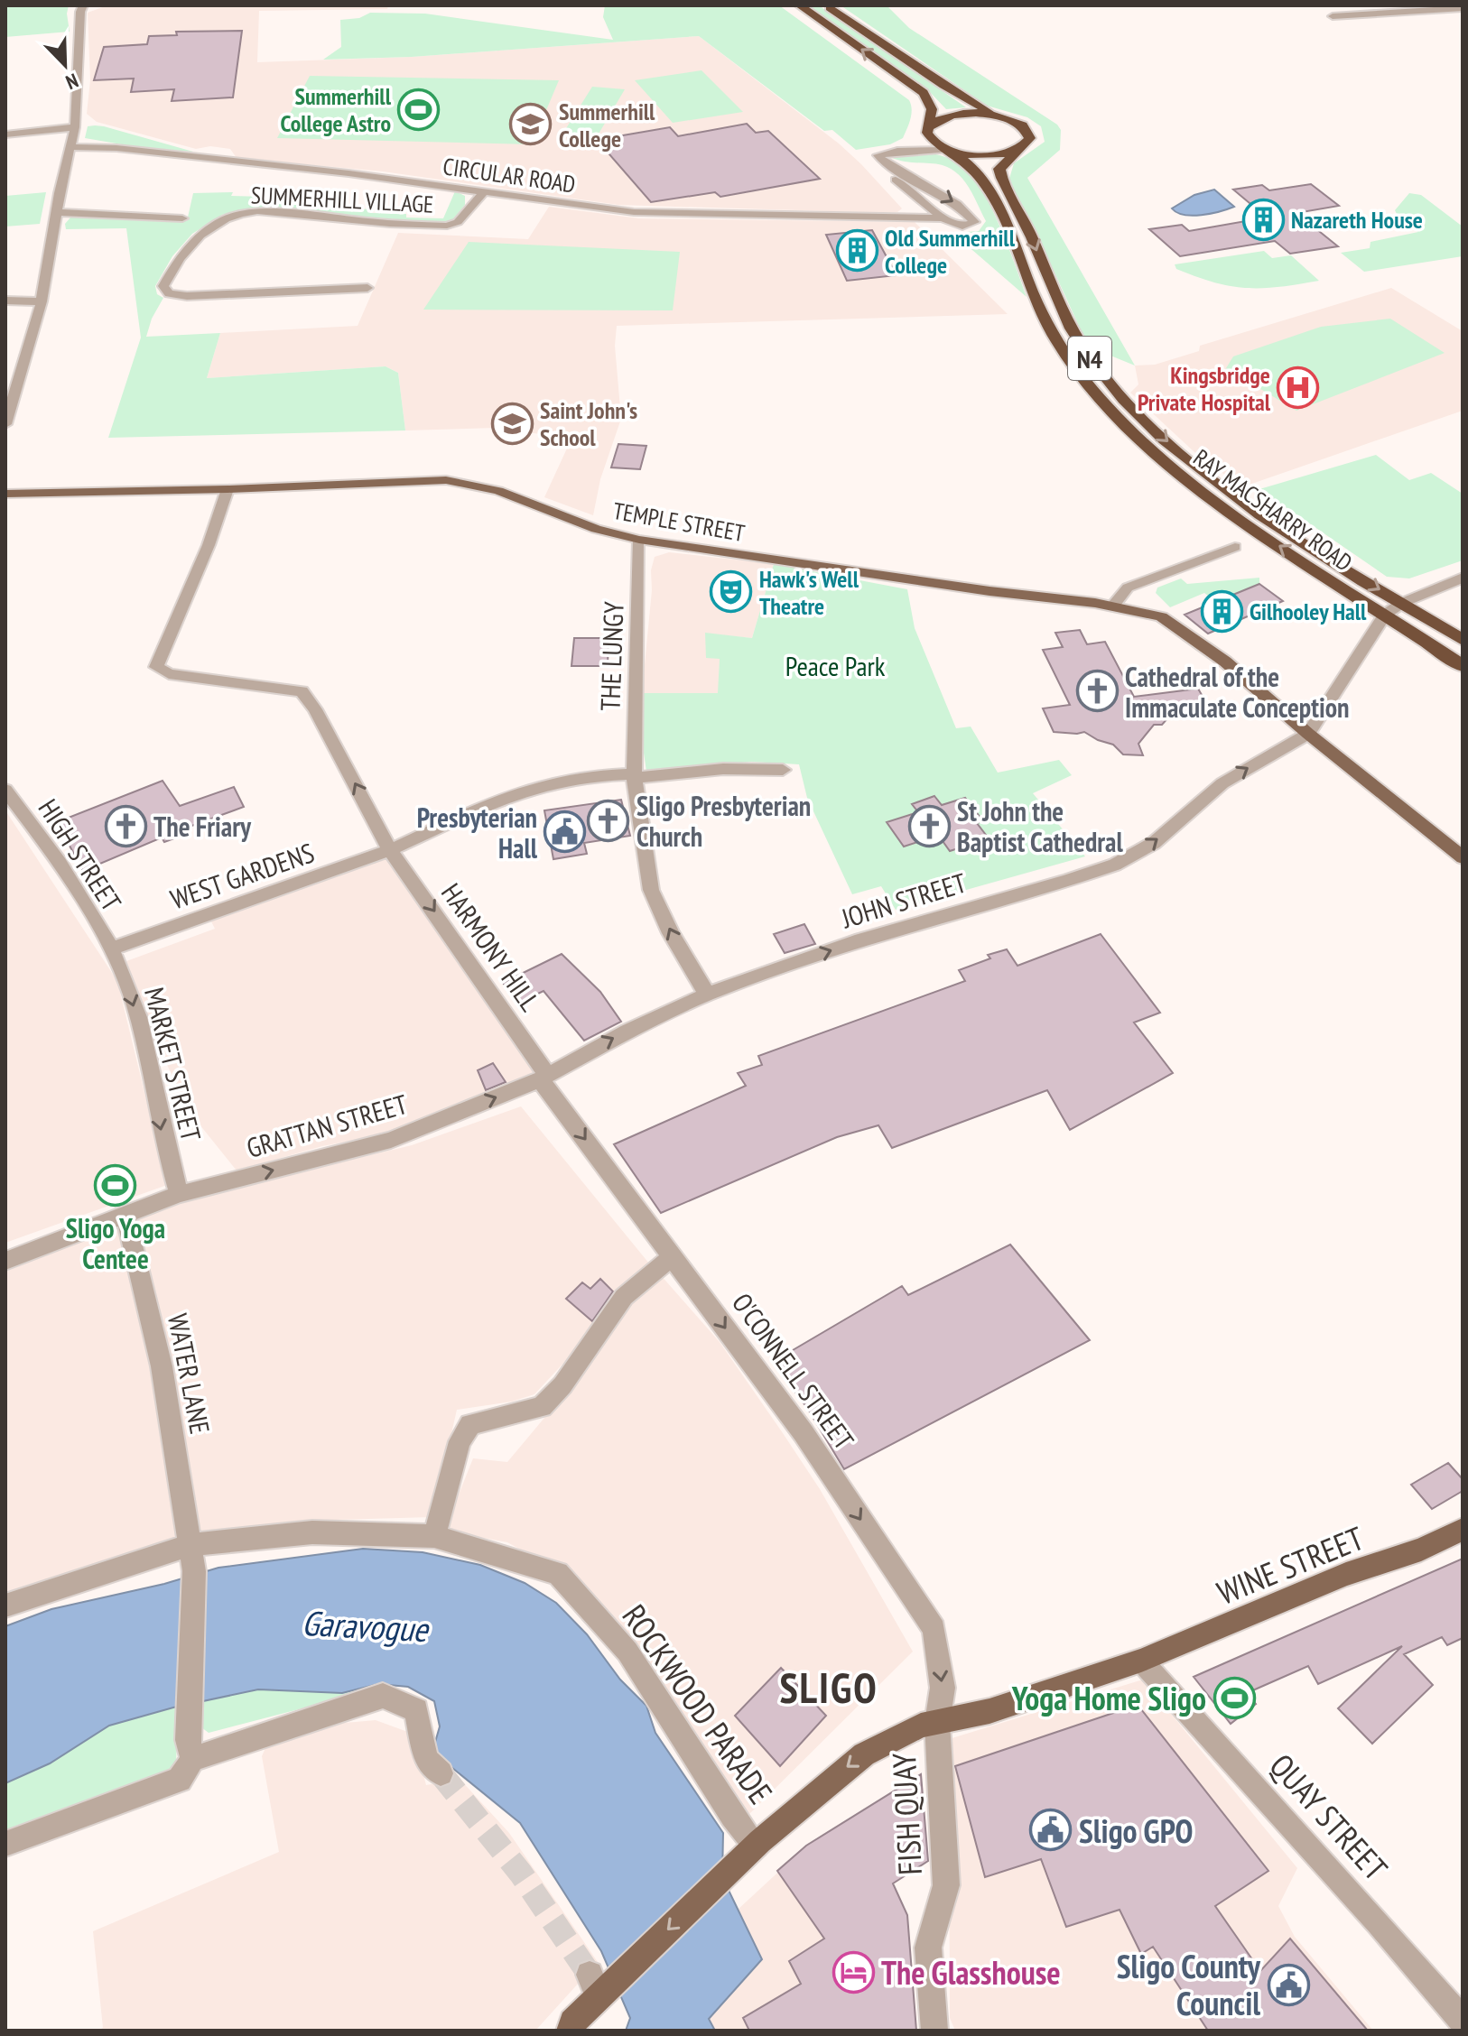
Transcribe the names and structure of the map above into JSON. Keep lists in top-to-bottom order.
{
  "streets": {
    "highway": ["N4", "RAY MACSHARRY ROAD"],
    "main road": ["TEMPLE STREET", "WINE STREET"],
    "street": [
      "CIRCULAR ROAD",
      "SUMMERHILL VILLAGE",
      "THE LUNGY",
      "HIGH STREET",
      "WEST GARDENS",
      "JOHN STREET",
      "HARMONY HILL",
      "MARKET STREET",
      "GRATTAN STREET",
      "O'CONNELL STREET",
      "WATER LANE",
      "ROCKWOOD PARADE",
      "FISH QUAY",
      "QUAY STREET"
    ]
  },
  "crossings": [
    ["CIRCULAR ROAD", "SUMMERHILL VILLAGE"],
    ["N4", "RAY MACSHARRY ROAD"],
    ["TEMPLE STREET", "THE LUNGY"],
    ["TEMPLE STREET", "JOHN STREET"],
    ["TEMPLE STREET", "HARMONY HILL"],
    ["THE LUNGY", "WEST GARDENS"],
    ["THE LUNGY", "JOHN STREET"],
    ["HIGH STREET", "WEST GARDENS"],
    ["HIGH STREET", "MARKET STREET"],
    ["WEST GARDENS", "HARMONY HILL"],
    ["WEST GARDENS", "MARKET STREET"],
    ["JOHN STREET", "HARMONY HILL"],
    ["JOHN STREET", "GRATTAN STREET"],
    ["JOHN STREET", "O'CONNELL STREET"],
    ["HARMONY HILL", "GRATTAN STREET"],
    ["HARMONY HILL", "O'CONNELL STREET"],
    ["MARKET STREET", "GRATTAN STREET"],
    ["GRATTAN STREET", "O'CONNELL STREET"],
    ["GRATTAN STREET", "WATER LANE"],
    ["O'CONNELL STREET", "WINE STREET"],
    ["O'CONNELL STREET", "FISH QUAY"],
    ["WATER LANE", "ROCKWOOD PARADE"],
    ["WINE STREET", "ROCKWOOD PARADE"],
    ["WINE STREET", "FISH QUAY"],
    ["WINE STREET", "QUAY STREET"]
  ],
  "one_way": [
    "THE LUNGY",
    "JOHN STREET",
    "MARKET STREET",
    "GRATTAN STREET",
    "O'CONNELL STREET",
    "WINE STREET"
  ],
  "districts": ["SLIGO"],
  "water": ["Garavogue"],
  "parks": ["Peace Park"],
  "places": {
    "sports": ["Summerhill College Astro", "Sligo Yoga Centee", "Yoga Home Sligo"],
    "school or university": ["Summerhill College", "Saint John's School"],
    "building": ["Nazareth House", "Old Summerhill College", "Gilhooley Hall"],
    "hospital": ["Kingsbridge Private Hospital"],
    "theatre": ["Hawk's Well Theatre"],
    "church": [
      "Cathedral of the Immaculate Conception",
      "Sligo Presbyterian Church",
      "The Friary",
      "St John the Baptist Cathedral"
    ],
    "public building": ["Presbyterian Hall", "Sligo GPO", "Sligo County Council"],
    "hotel": ["The Glasshouse"]
  },
  "north": "bottom right"
}
